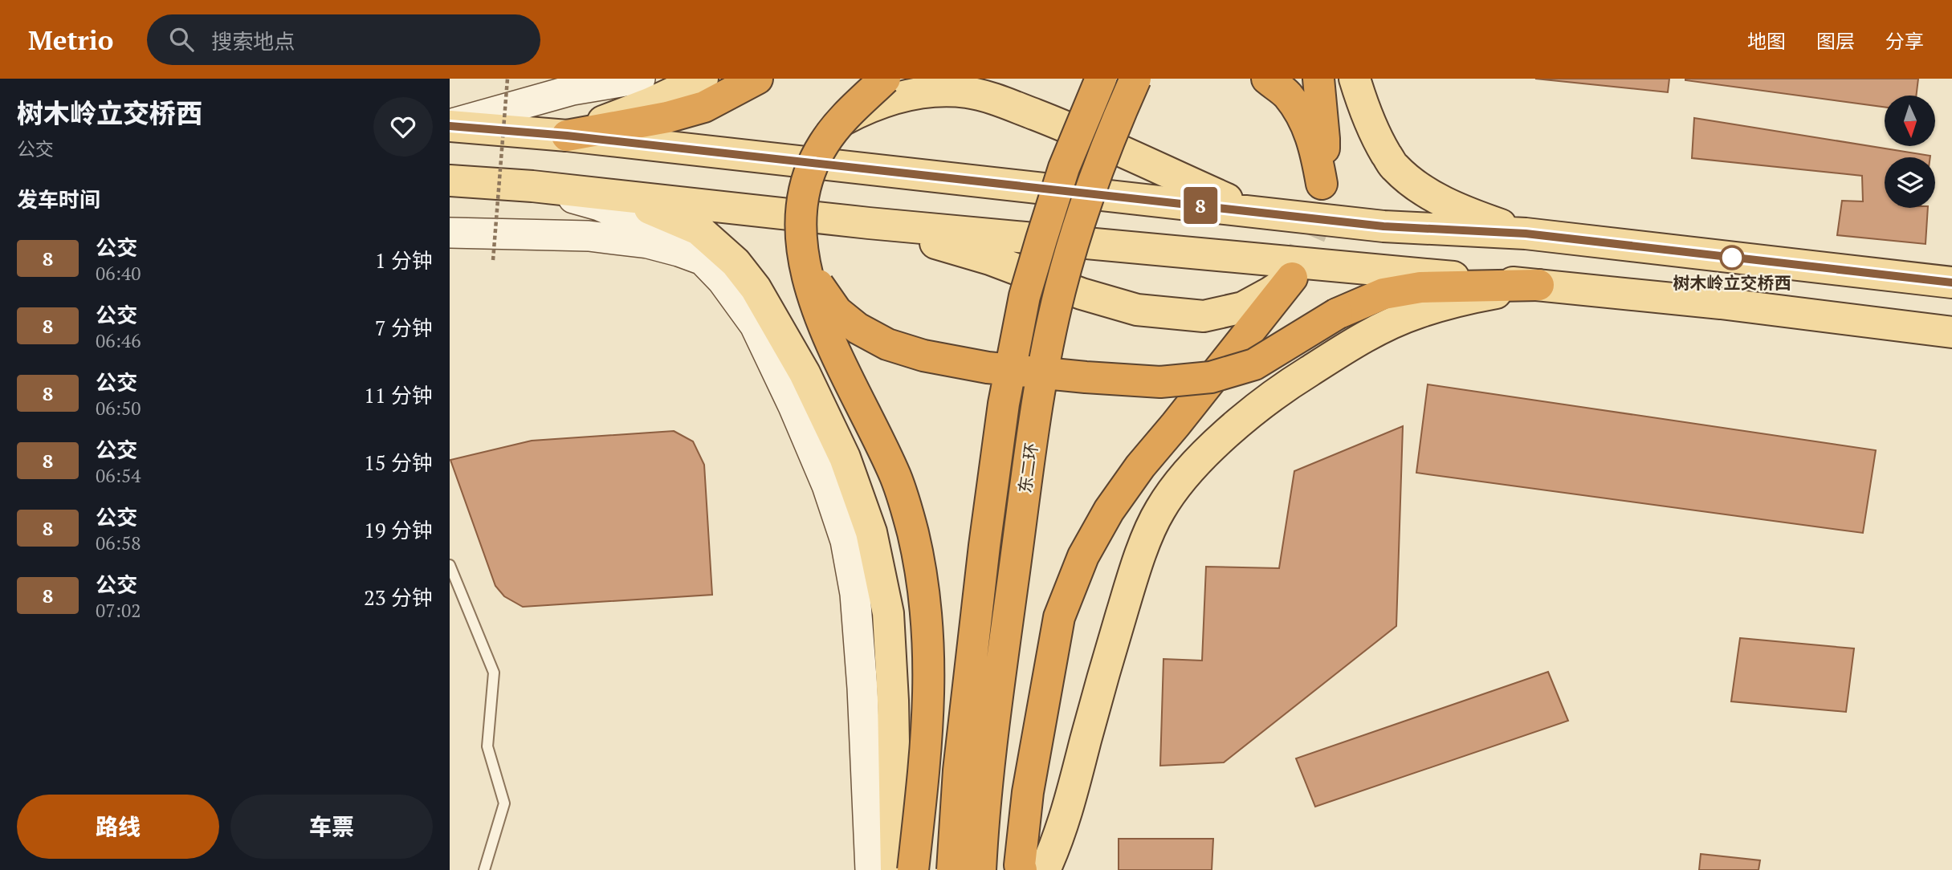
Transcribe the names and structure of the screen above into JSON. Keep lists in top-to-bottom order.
{
  "streets": {
    "highway": ["东二环"]
  },
  "places": ["树木岭立交桥西"],
  "lines": ["bus line 8"],
  "north": "bottom",
  "page": {
    "header": "Metrio",
    "search": "搜索地点",
    "nav": ["地图", "图层", "分享"],
    "heading": [
      ["树木岭立交桥西", "公交"],
      "发车时间"
    ],
    "on_map": "8",
    "list": [
      {
        "mark": "8",
        "name": "公交",
        "note": "06:40",
        "value": "1 分钟"
      },
      {
        "mark": "8",
        "name": "公交",
        "note": "06:46",
        "value": "7 分钟"
      },
      {
        "mark": "8",
        "name": "公交",
        "note": "06:50",
        "value": "11 分钟"
      },
      {
        "mark": "8",
        "name": "公交",
        "note": "06:54",
        "value": "15 分钟"
      },
      {
        "mark": "8",
        "name": "公交",
        "note": "06:58",
        "value": "19 分钟"
      },
      {
        "mark": "8",
        "name": "公交",
        "note": "07:02",
        "value": "23 分钟"
      }
    ],
    "buttons": ["路线", "车票"]
  }
}
